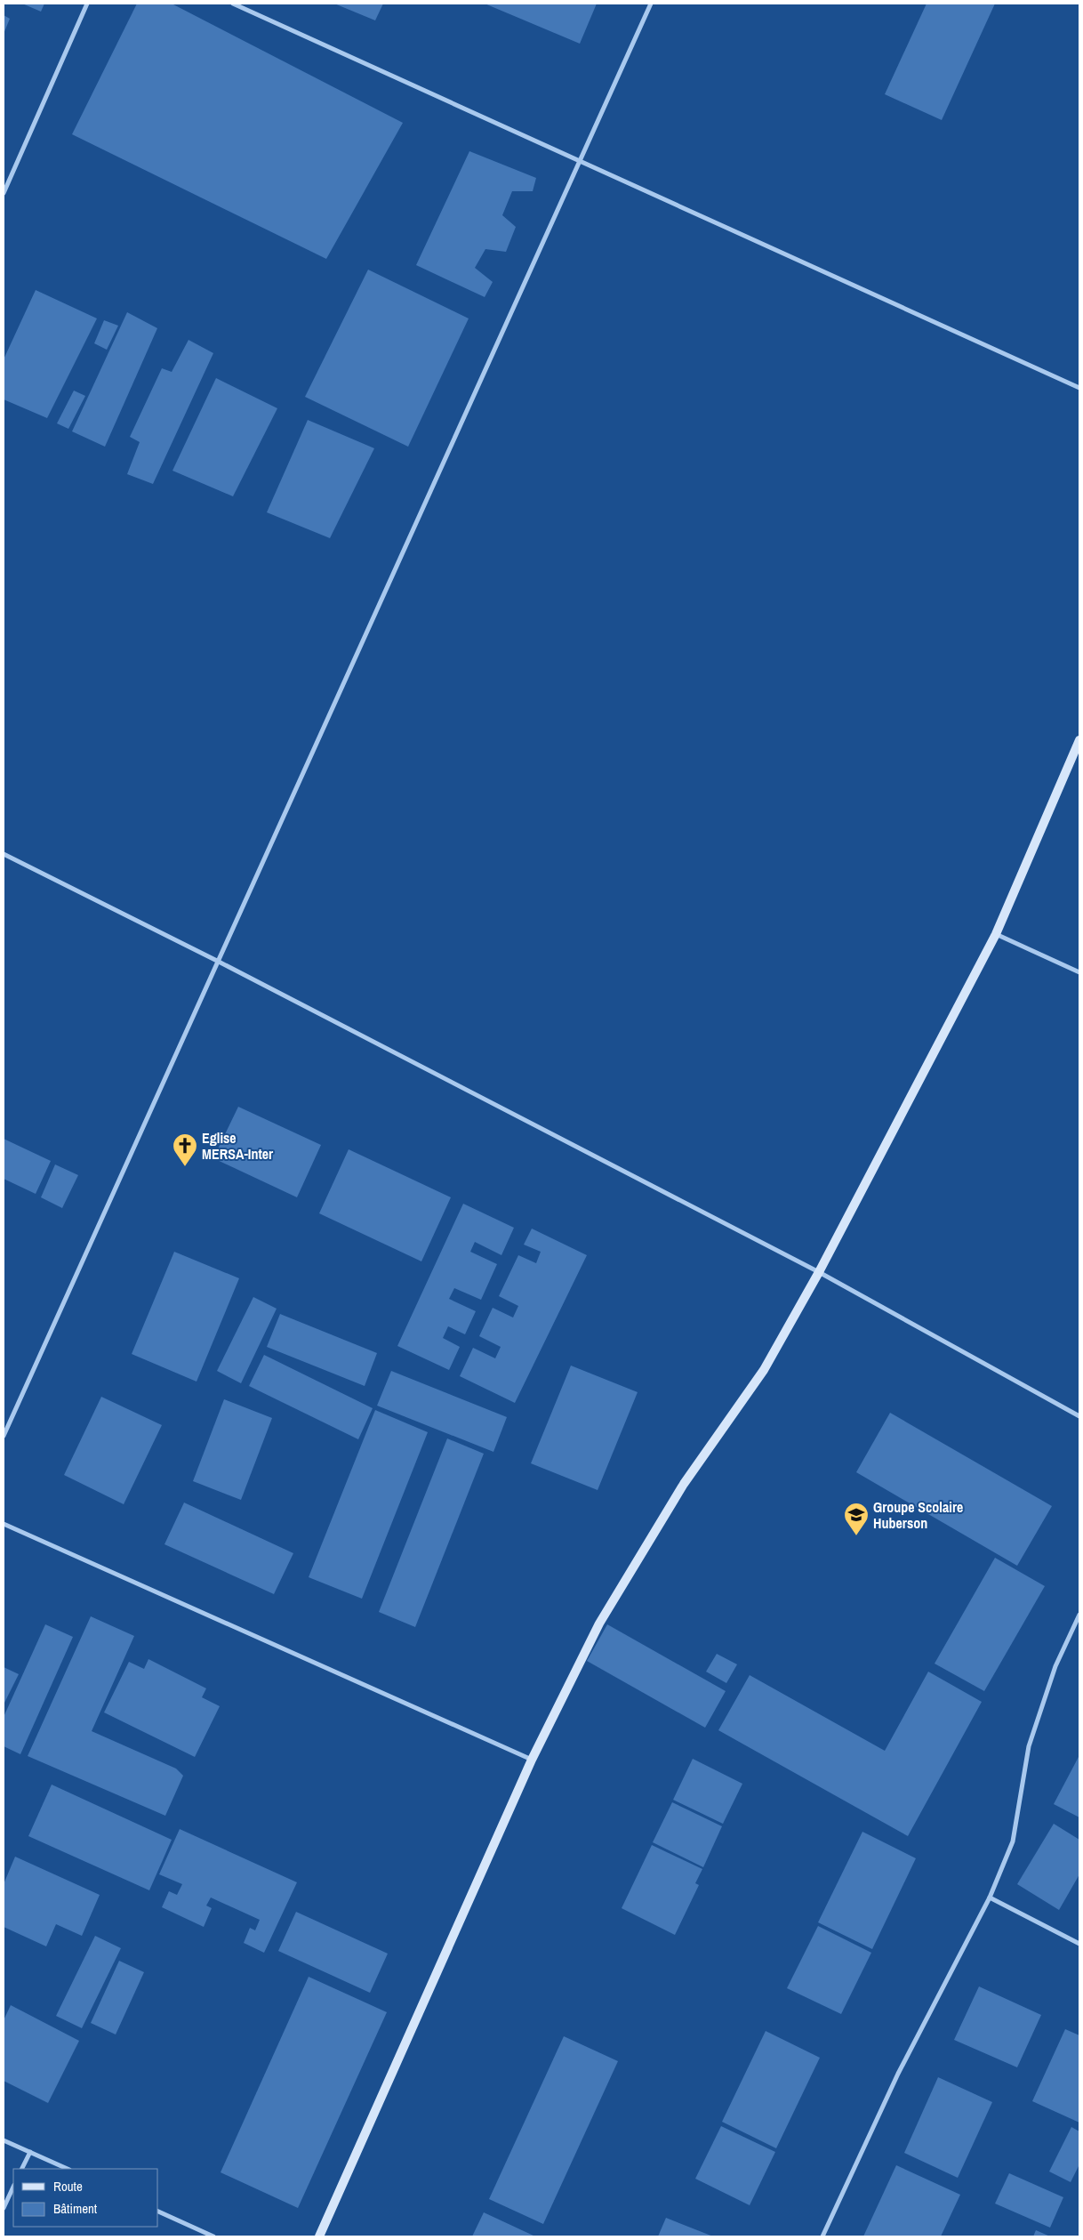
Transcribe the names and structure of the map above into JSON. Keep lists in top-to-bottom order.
{
  "places": {
    "church": ["Eglise MERSA-Inter"],
    "school or university": ["Groupe Scolaire Huberson"]
  },
  "legend": ["Route", "Bâtiment"]
}
